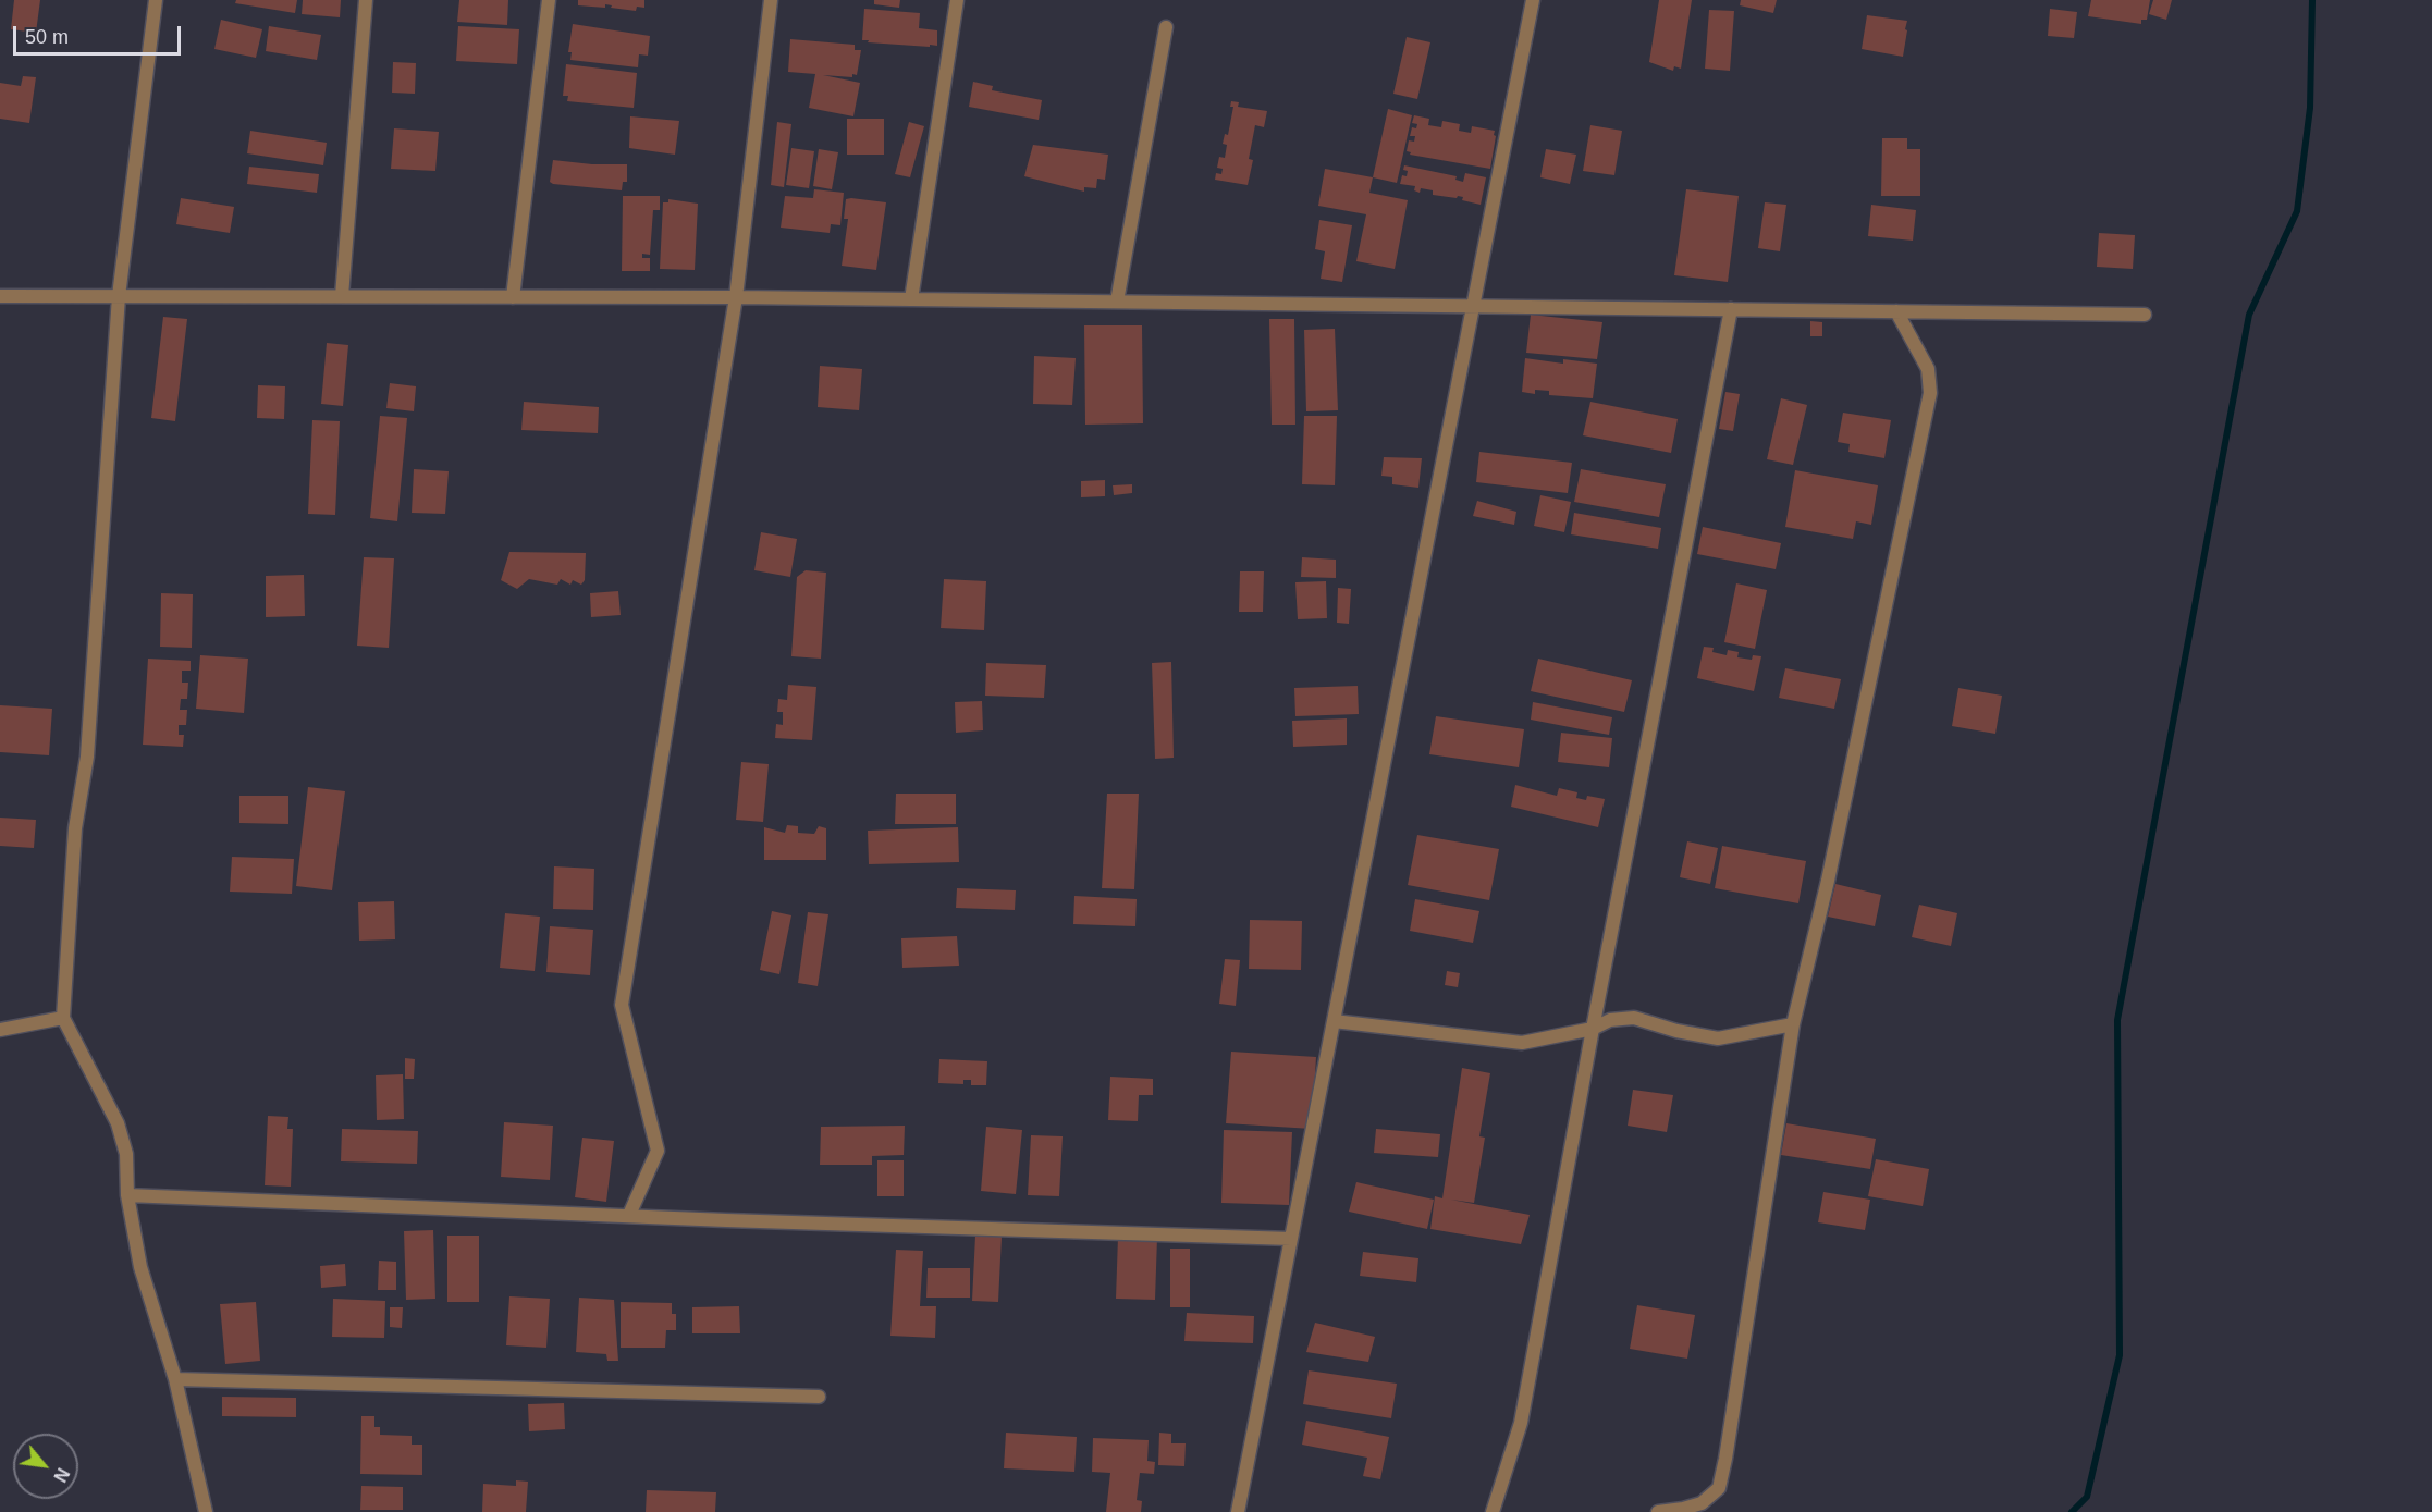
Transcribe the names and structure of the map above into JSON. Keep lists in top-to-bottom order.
{
  "scale_bar": "50 m",
  "north": "bottom right"
}
